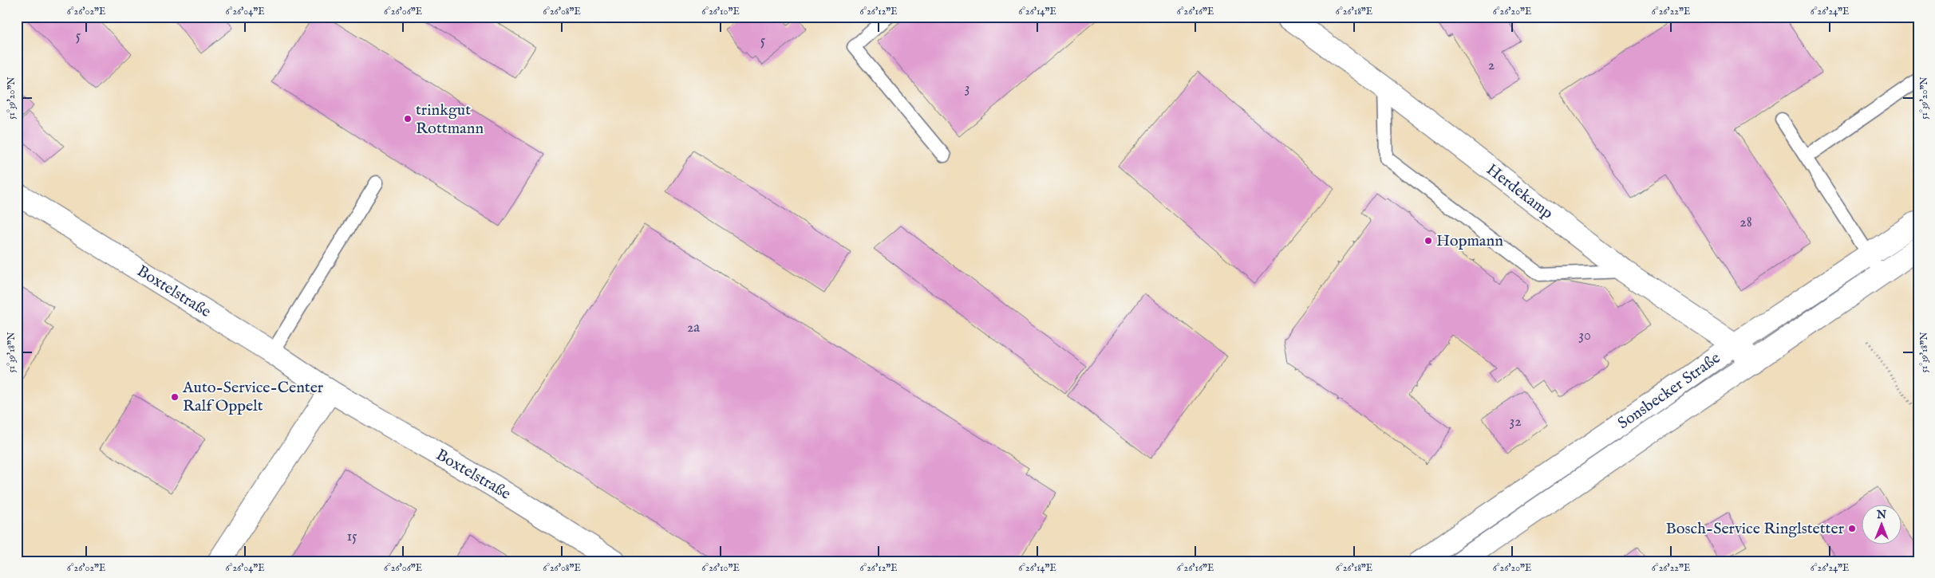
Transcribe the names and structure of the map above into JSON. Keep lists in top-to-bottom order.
{
  "streets": {
    "street": ["Herdekamp", "Boxtelstraße", "Sonsbecker Straße"]
  },
  "crossings": [
    ["Herdekamp", "Sonsbecker Straße"]
  ],
  "places": [
    "trinkgut Rottmann",
    "Hopmann",
    "Auto-Service-Center Ralf Oppelt",
    "Bosch-Service Ringlstetter"
  ],
  "house_numbers": [
    "5",
    "5",
    "2",
    "3",
    "28",
    "2a",
    "30",
    "32",
    "15"
  ],
  "north": "top",
  "coordinates": [
    "6°26'02\"E",
    "6°26'04\"E",
    "6°26'06\"E",
    "6°26'08\"E",
    "6°26'10\"E",
    "6°26'12\"E",
    "6°26'14\"E",
    "6°26'16\"E",
    "6°26'18\"E",
    "6°26'20\"E",
    "6°26'22\"E",
    "6°26'24\"E",
    "51°39'20\"N",
    "51°39'18\"N"
  ]
}
